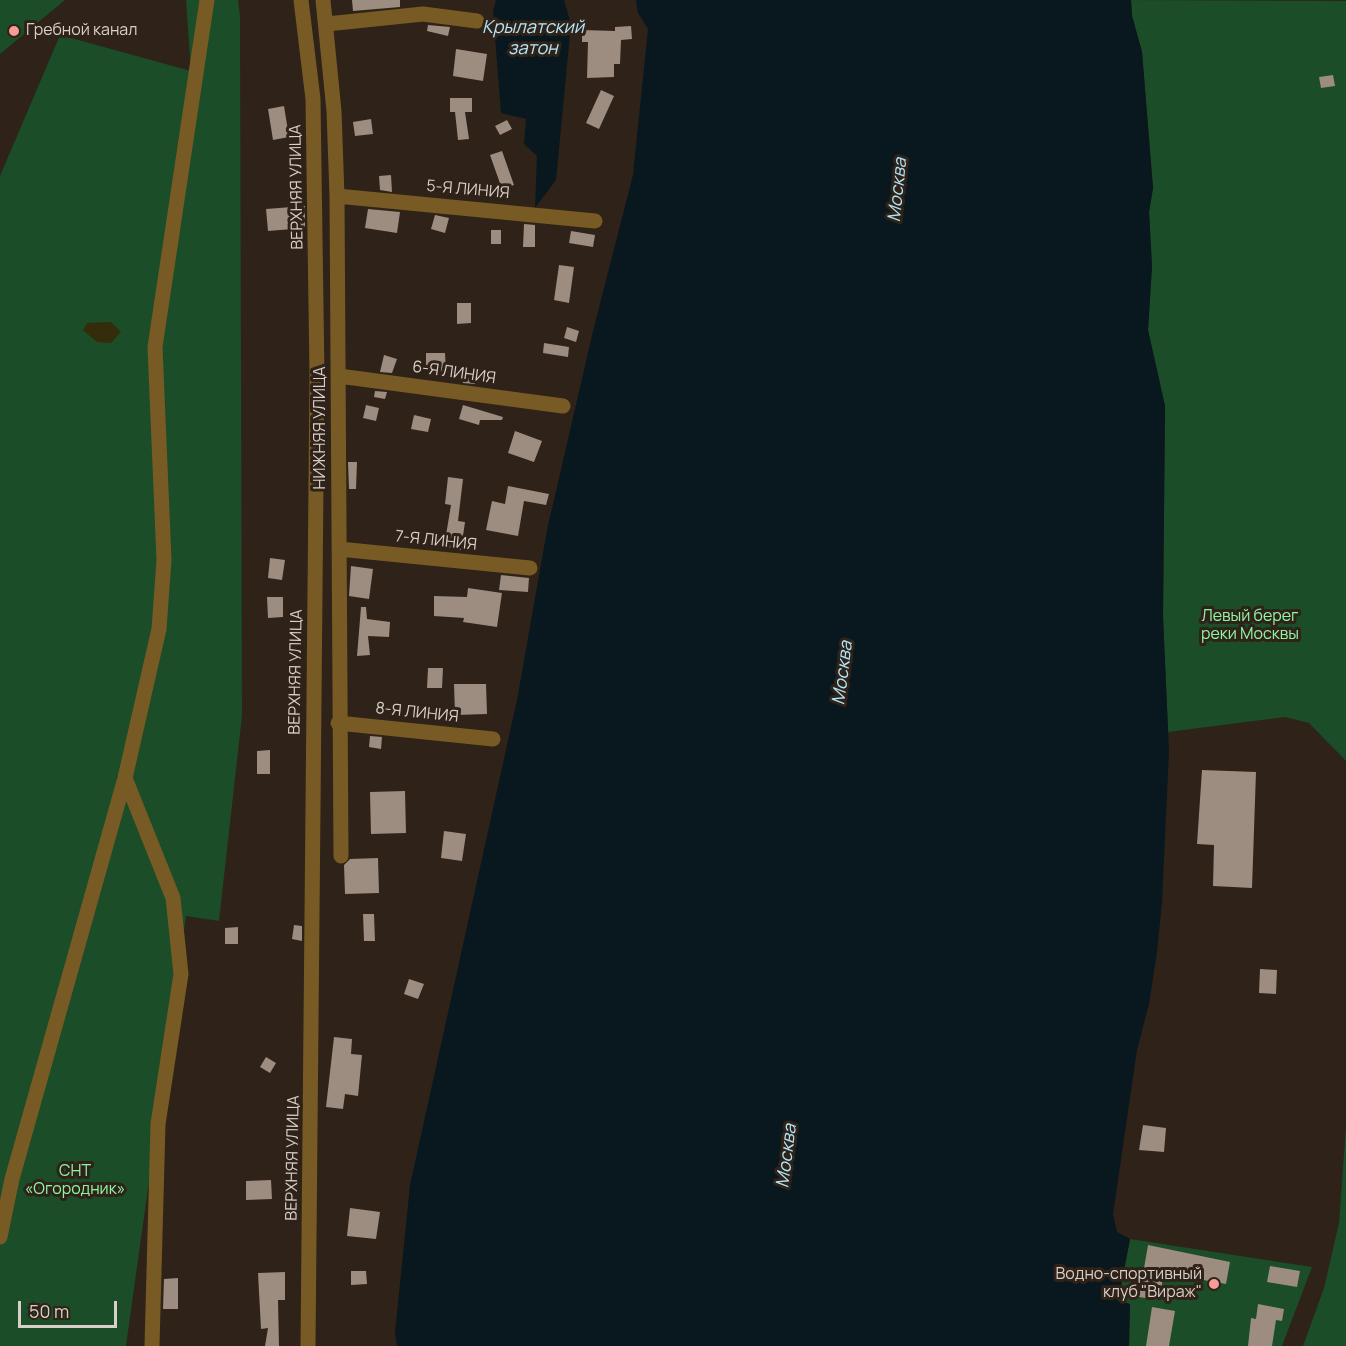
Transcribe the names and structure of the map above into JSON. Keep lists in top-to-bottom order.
{
  "streets": {
    "street": [
      "ВЕРХНЯЯ УЛИЦА",
      "5-Я ЛИНИЯ",
      "6-Я ЛИНИЯ",
      "НИЖНЯЯ УЛИЦА",
      "7-Я ЛИНИЯ",
      "8-Я ЛИНИЯ"
    ]
  },
  "crossings": [
    ["5-Я ЛИНИЯ", "НИЖНЯЯ УЛИЦА"],
    ["6-Я ЛИНИЯ", "НИЖНЯЯ УЛИЦА"],
    ["НИЖНЯЯ УЛИЦА", "7-Я ЛИНИЯ"],
    ["НИЖНЯЯ УЛИЦА", "8-Я ЛИНИЯ"]
  ],
  "water": ["Крылатский затон", "Москва"],
  "parks": ["Левый берег реки Москвы", "СНТ «Огородник»"],
  "places": ["Гребной канал", "Водно-спортивный клуб \"Вираж\""],
  "scale_bar": "50 m"
}
